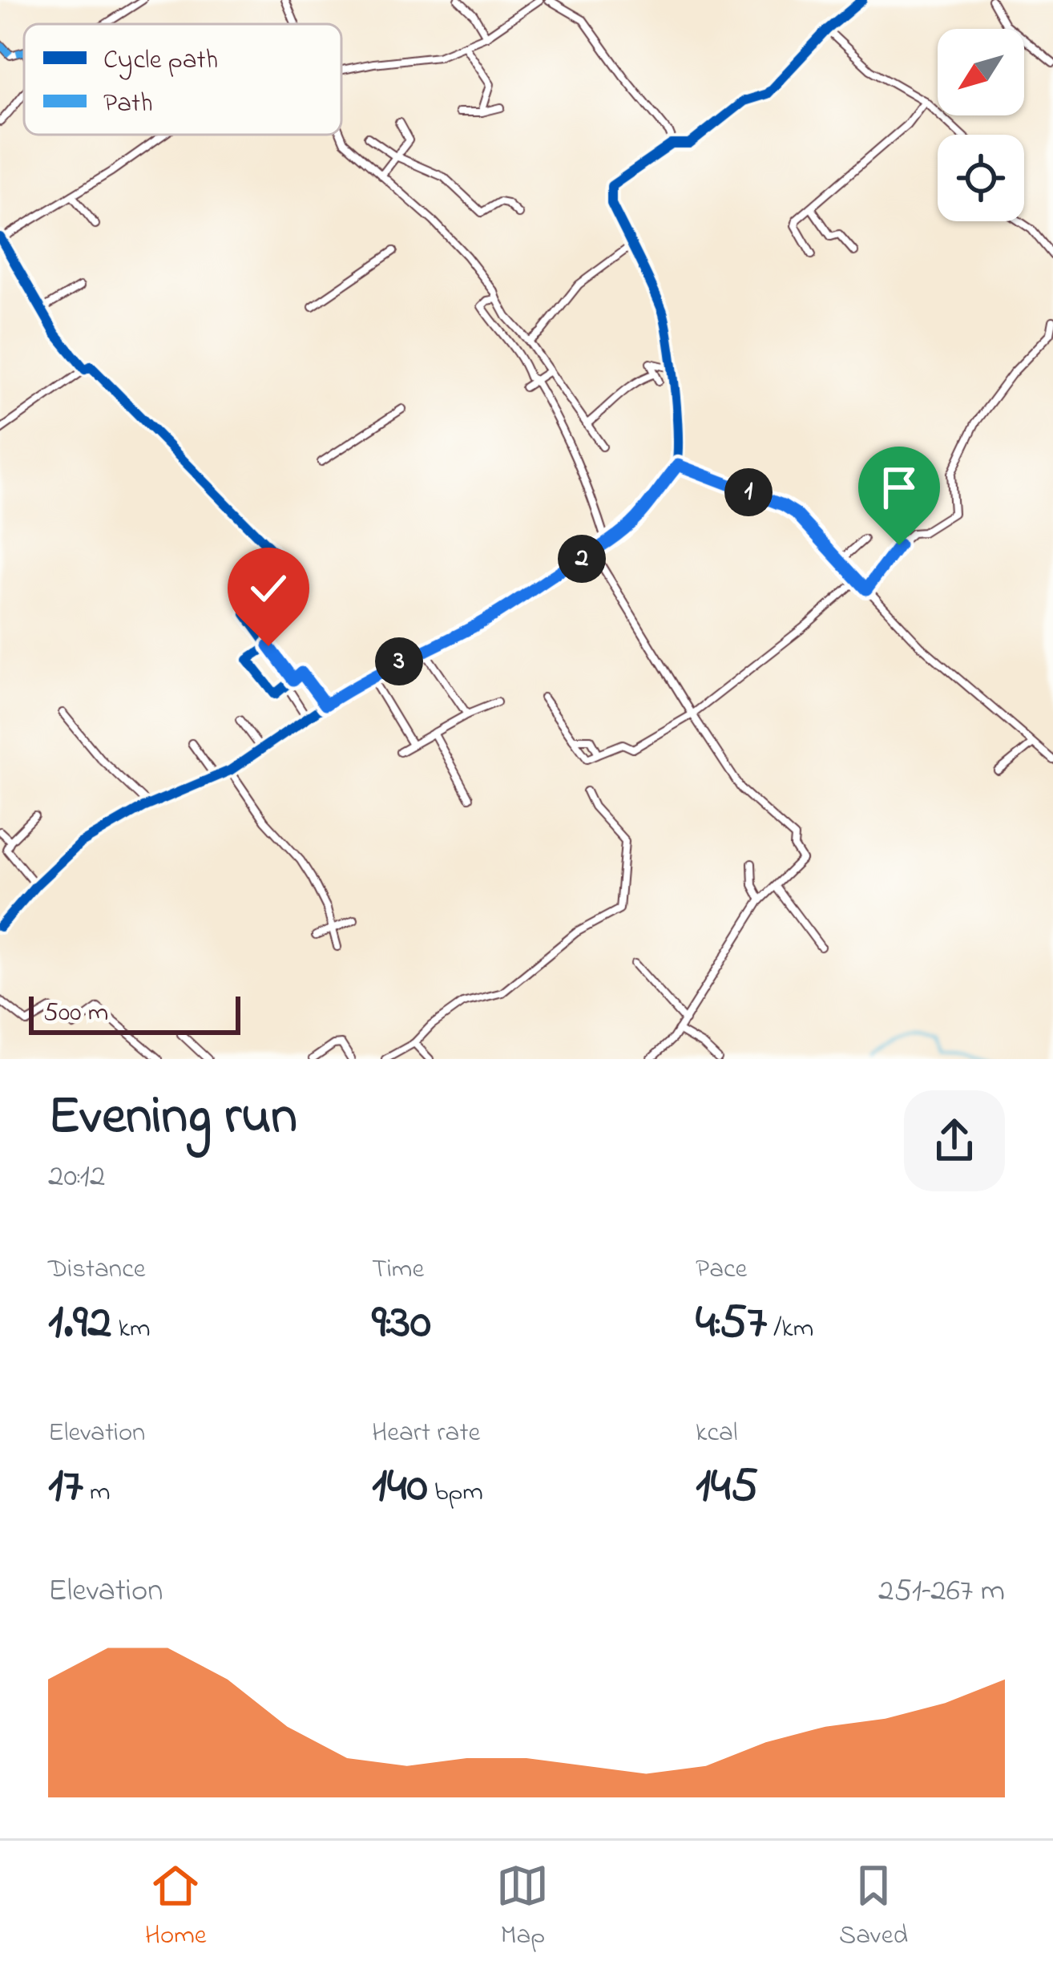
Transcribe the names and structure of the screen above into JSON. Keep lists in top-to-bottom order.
{
  "legend": ["Cycle path", "Path"],
  "scale_bar": "500 m",
  "north": "bottom left",
  "page": {
    "pins": ["1", "2", "3"],
    "scale": "500 m",
    "heading": ["Evening run", "20:12"],
    "stats": [
      ["Distance", "1.92 km"],
      ["Time", "9:30"],
      ["Pace", "4:57 /km"],
      ["Elevation", "17 m"],
      ["Heart rate", "140 bpm"],
      ["kcal", "145"]
    ],
    "chart": ["Elevation", "251–267 m"],
    "tabs": ["Home", "Map", "Saved"]
  }
}
